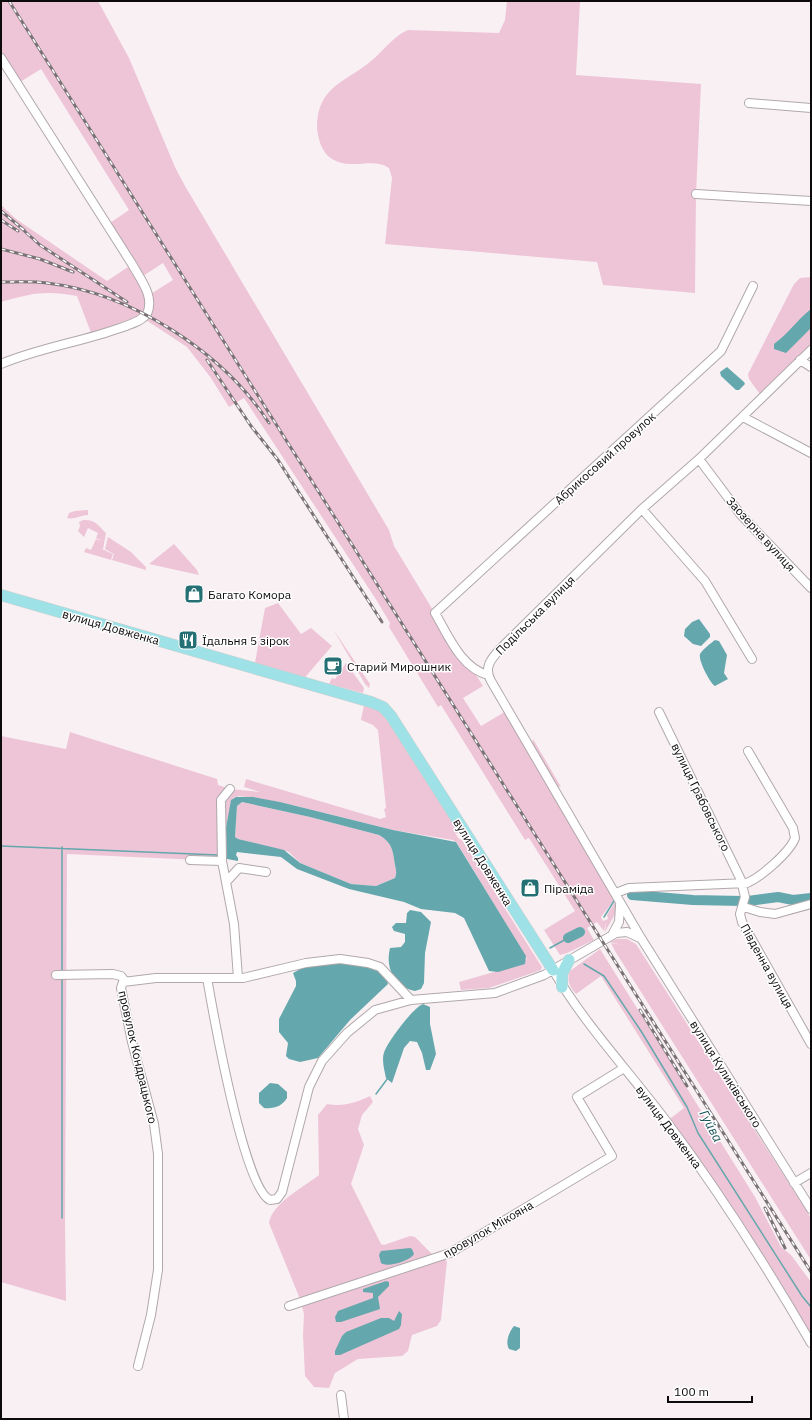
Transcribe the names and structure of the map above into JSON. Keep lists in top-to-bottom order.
{
  "streets": {
    "main road": ["вулиця Довженка"],
    "street": [
      "Абрикосовий провулок",
      "Заозерна вулиця",
      "Подільська вулиця",
      "вулиця Грабовського",
      "Південна вулиця",
      "провулок Кондрацького",
      "вулиця Куликівського",
      "провулок Мікояна"
    ]
  },
  "crossings": [
    ["Абрикосовий провулок", "Подільська вулиця"],
    ["Заозерна вулиця", "Подільська вулиця"],
    ["вулиця Довженка", "провулок Мікояна"],
    ["вулиця Грабовського", "Південна вулиця"]
  ],
  "water": ["Гуйва"],
  "places": {
    "shop": ["Багато Комора", "Піраміда"],
    "restaurant": ["Їдальня 5 зірок"],
    "cafe": ["Старий Мирошник"]
  },
  "scale_bar": "100 m"
}
